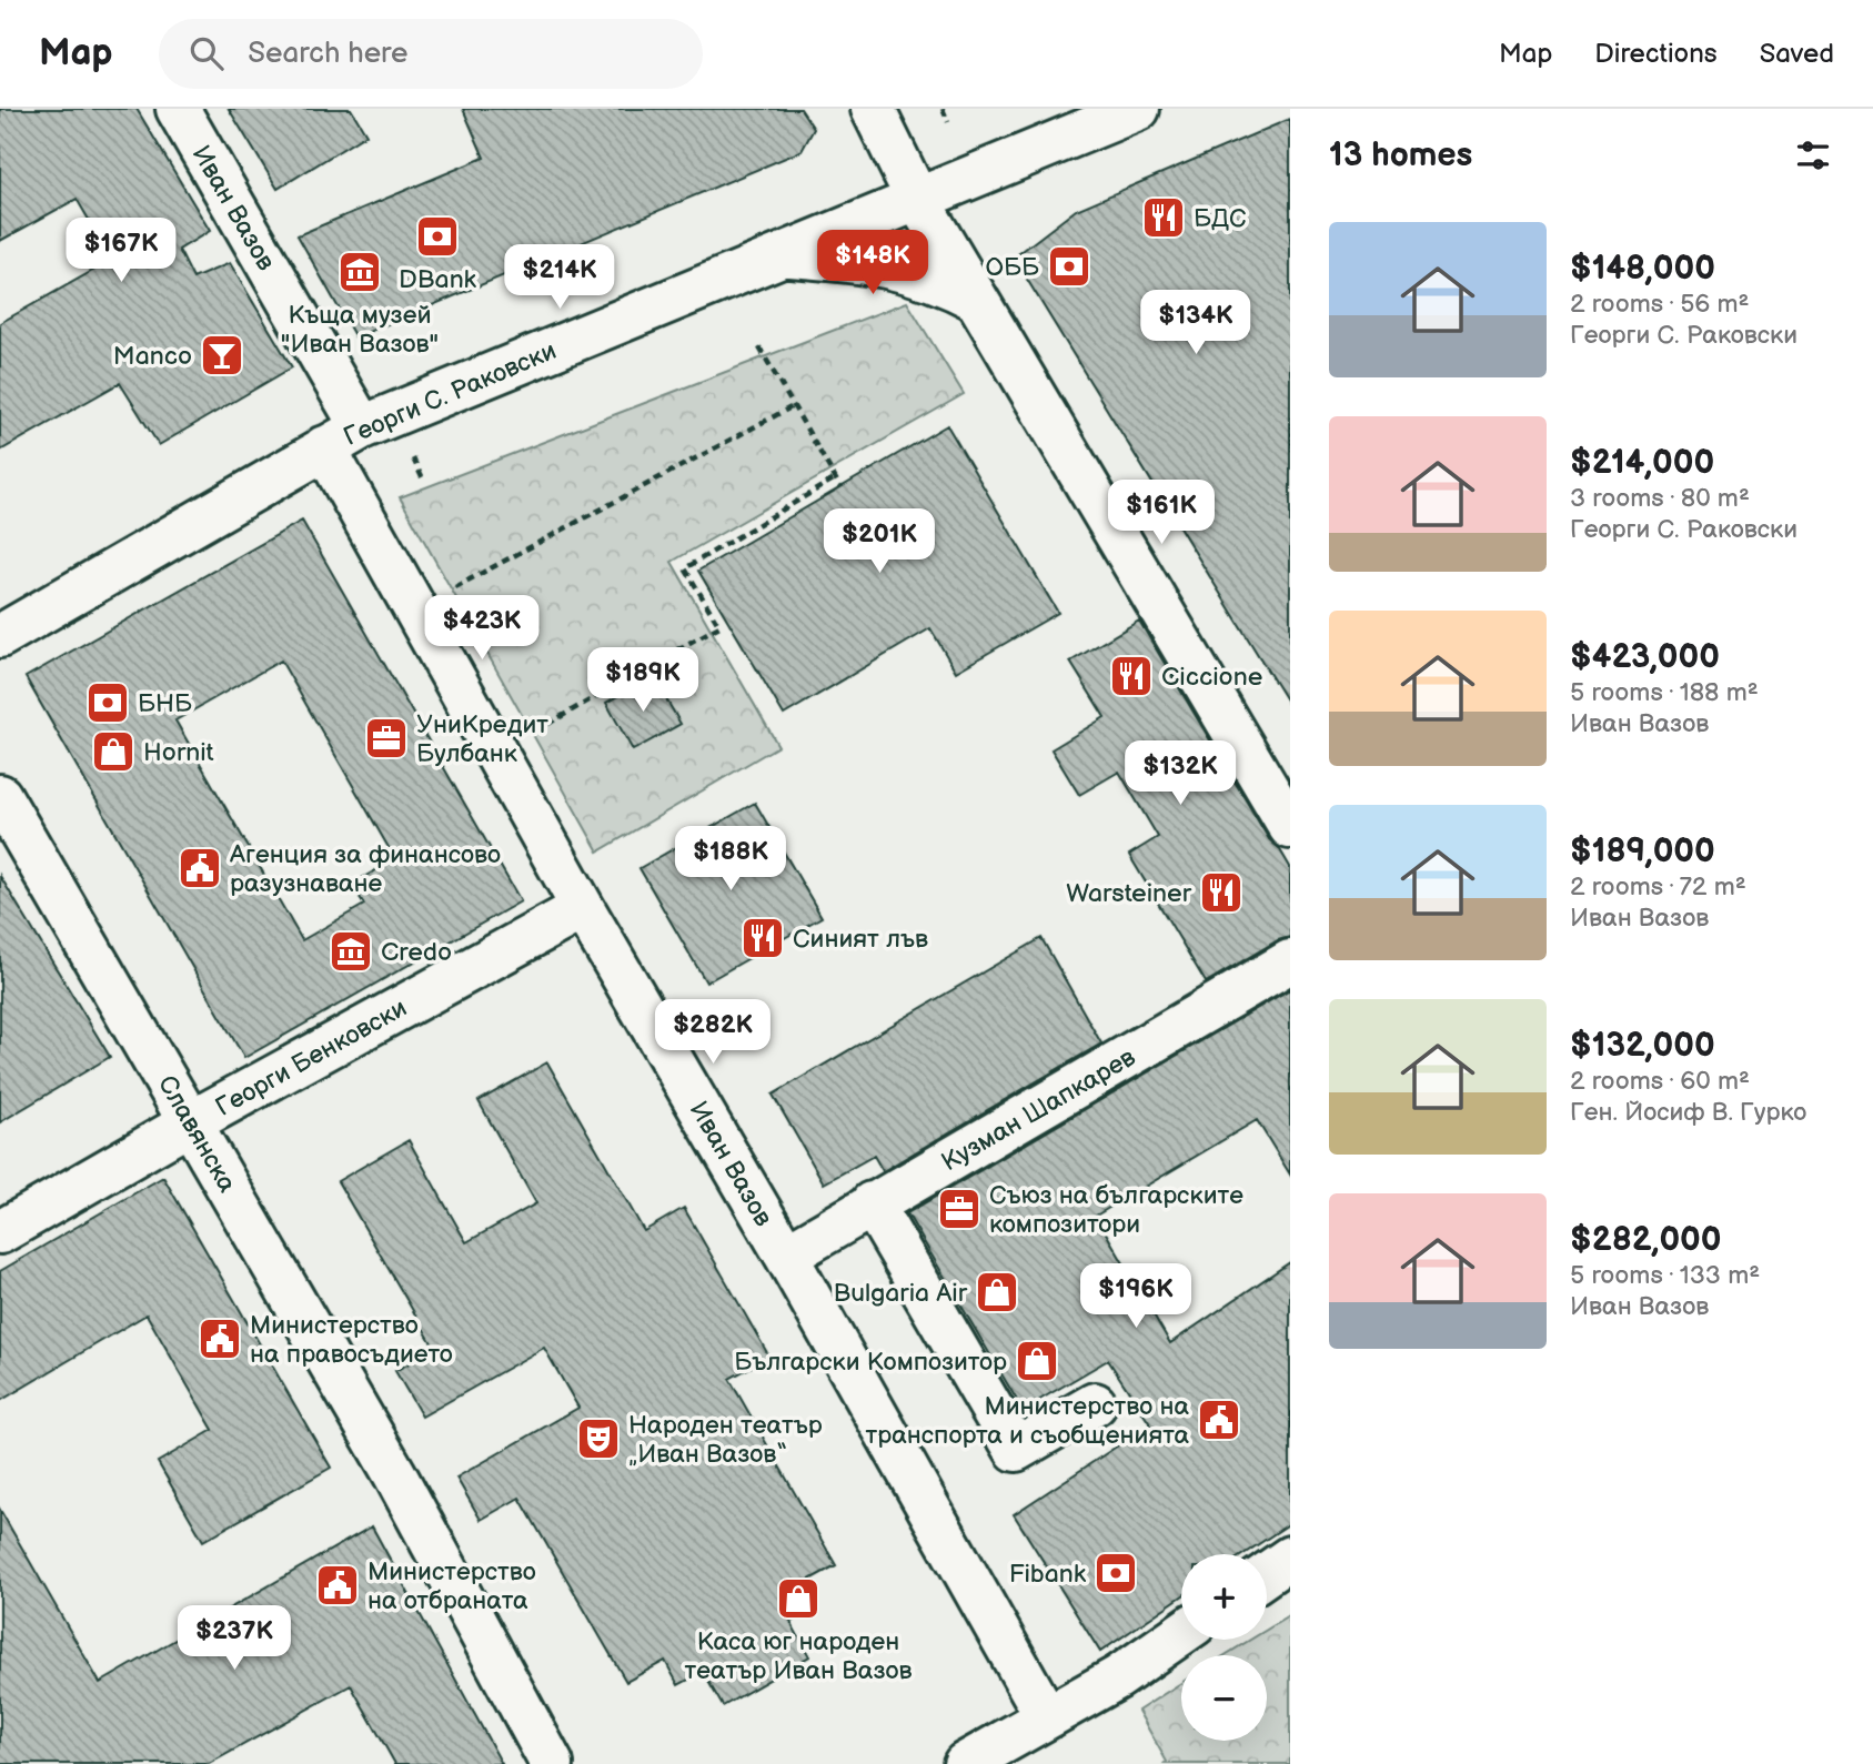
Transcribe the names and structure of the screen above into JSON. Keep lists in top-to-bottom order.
{
  "streets": {
    "street": [
      "Иван Вазов",
      "Георги С. Раковски",
      "Георги Бенковски",
      "Кузман Шапкарев",
      "Славянска"
    ]
  },
  "crossings": [
    ["Иван Вазов", "Георги С. Раковски"],
    ["Иван Вазов", "Георги Бенковски"],
    ["Иван Вазов", "Кузман Шапкарев"],
    ["Георги Бенковски", "Славянска"]
  ],
  "places": {
    "restaurant": [
      "БДС",
      "Ciccione",
      "Warsteiner",
      "Синият лъв"
    ],
    "bank": [
      "DBank",
      "ОББ",
      "БНБ",
      "Fibank"
    ],
    "museum": ["Къща музей \"Иван Вазов\"", "Credo"],
    "bar": ["Manco"],
    "office": ["УниКредит Булбанк", "Съюз на българските композитори"],
    "shop": [
      "Hornit",
      "Bulgaria Air",
      "Български Композитор",
      "Каса юг народен театър Иван Вазов"
    ],
    "public building": [
      "Агенция за финансово разузнаване",
      "Министерство на правосъдието",
      "Министерство на транспорта и съобщенията",
      "Министерство на отбраната"
    ],
    "theatre": ["Народен театър „Иван Вазов“"]
  },
  "page": {
    "header": "Map",
    "search": "Search here",
    "nav": ["Map", "Directions", "Saved"],
    "heading": "13 homes",
    "list": [
      {
        "name": "$148,000",
        "note": "2 rooms · 56 m² · Георги С. Раковски"
      },
      {
        "name": "$214,000",
        "note": "3 rooms · 80 m² · Георги С. Раковски"
      },
      {
        "name": "$423,000",
        "note": "5 rooms · 188 m² · Иван Вазов"
      },
      {
        "name": "$189,000",
        "note": "2 rooms · 72 m² · Иван Вазов"
      },
      {
        "name": "$132,000",
        "note": "2 rooms · 60 m² · Ген. Йосиф В. Гурко"
      },
      {
        "name": "$282,000",
        "note": "5 rooms · 133 m² · Иван Вазов"
      }
    ],
    "price": [
      "$167K",
      "$148K",
      "$214K",
      "$134K",
      "$161K",
      "$201K",
      "$423K",
      "$189K",
      "$132K",
      "$188K",
      "$282K",
      "$196K",
      "$237K"
    ],
    "map_buttons": ["+", "−"]
  }
}
